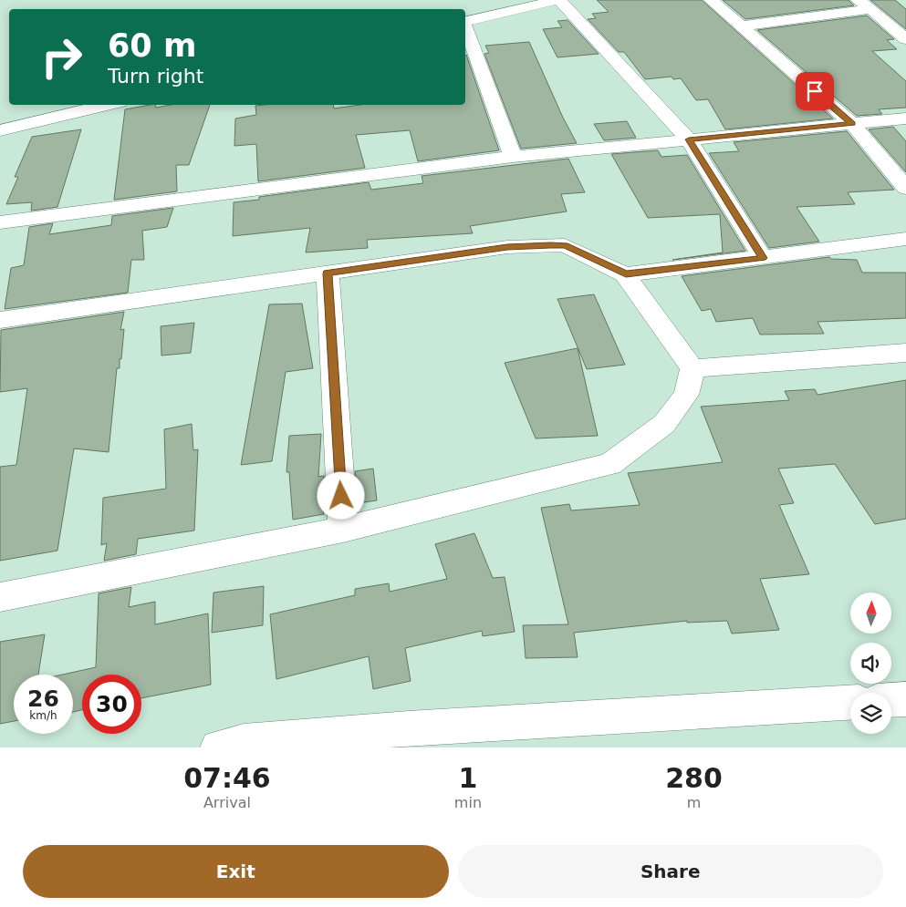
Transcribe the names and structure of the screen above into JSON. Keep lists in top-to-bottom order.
{
  "north": "top",
  "page": {
    "turn": ["60 m", "Turn right"],
    "speed": "26 km/h",
    "limit": "30",
    "eta": [
      "07:46",
      "Arrival",
      "1",
      "min",
      "280",
      "m"
    ],
    "buttons": ["Exit", "Share"]
  }
}
